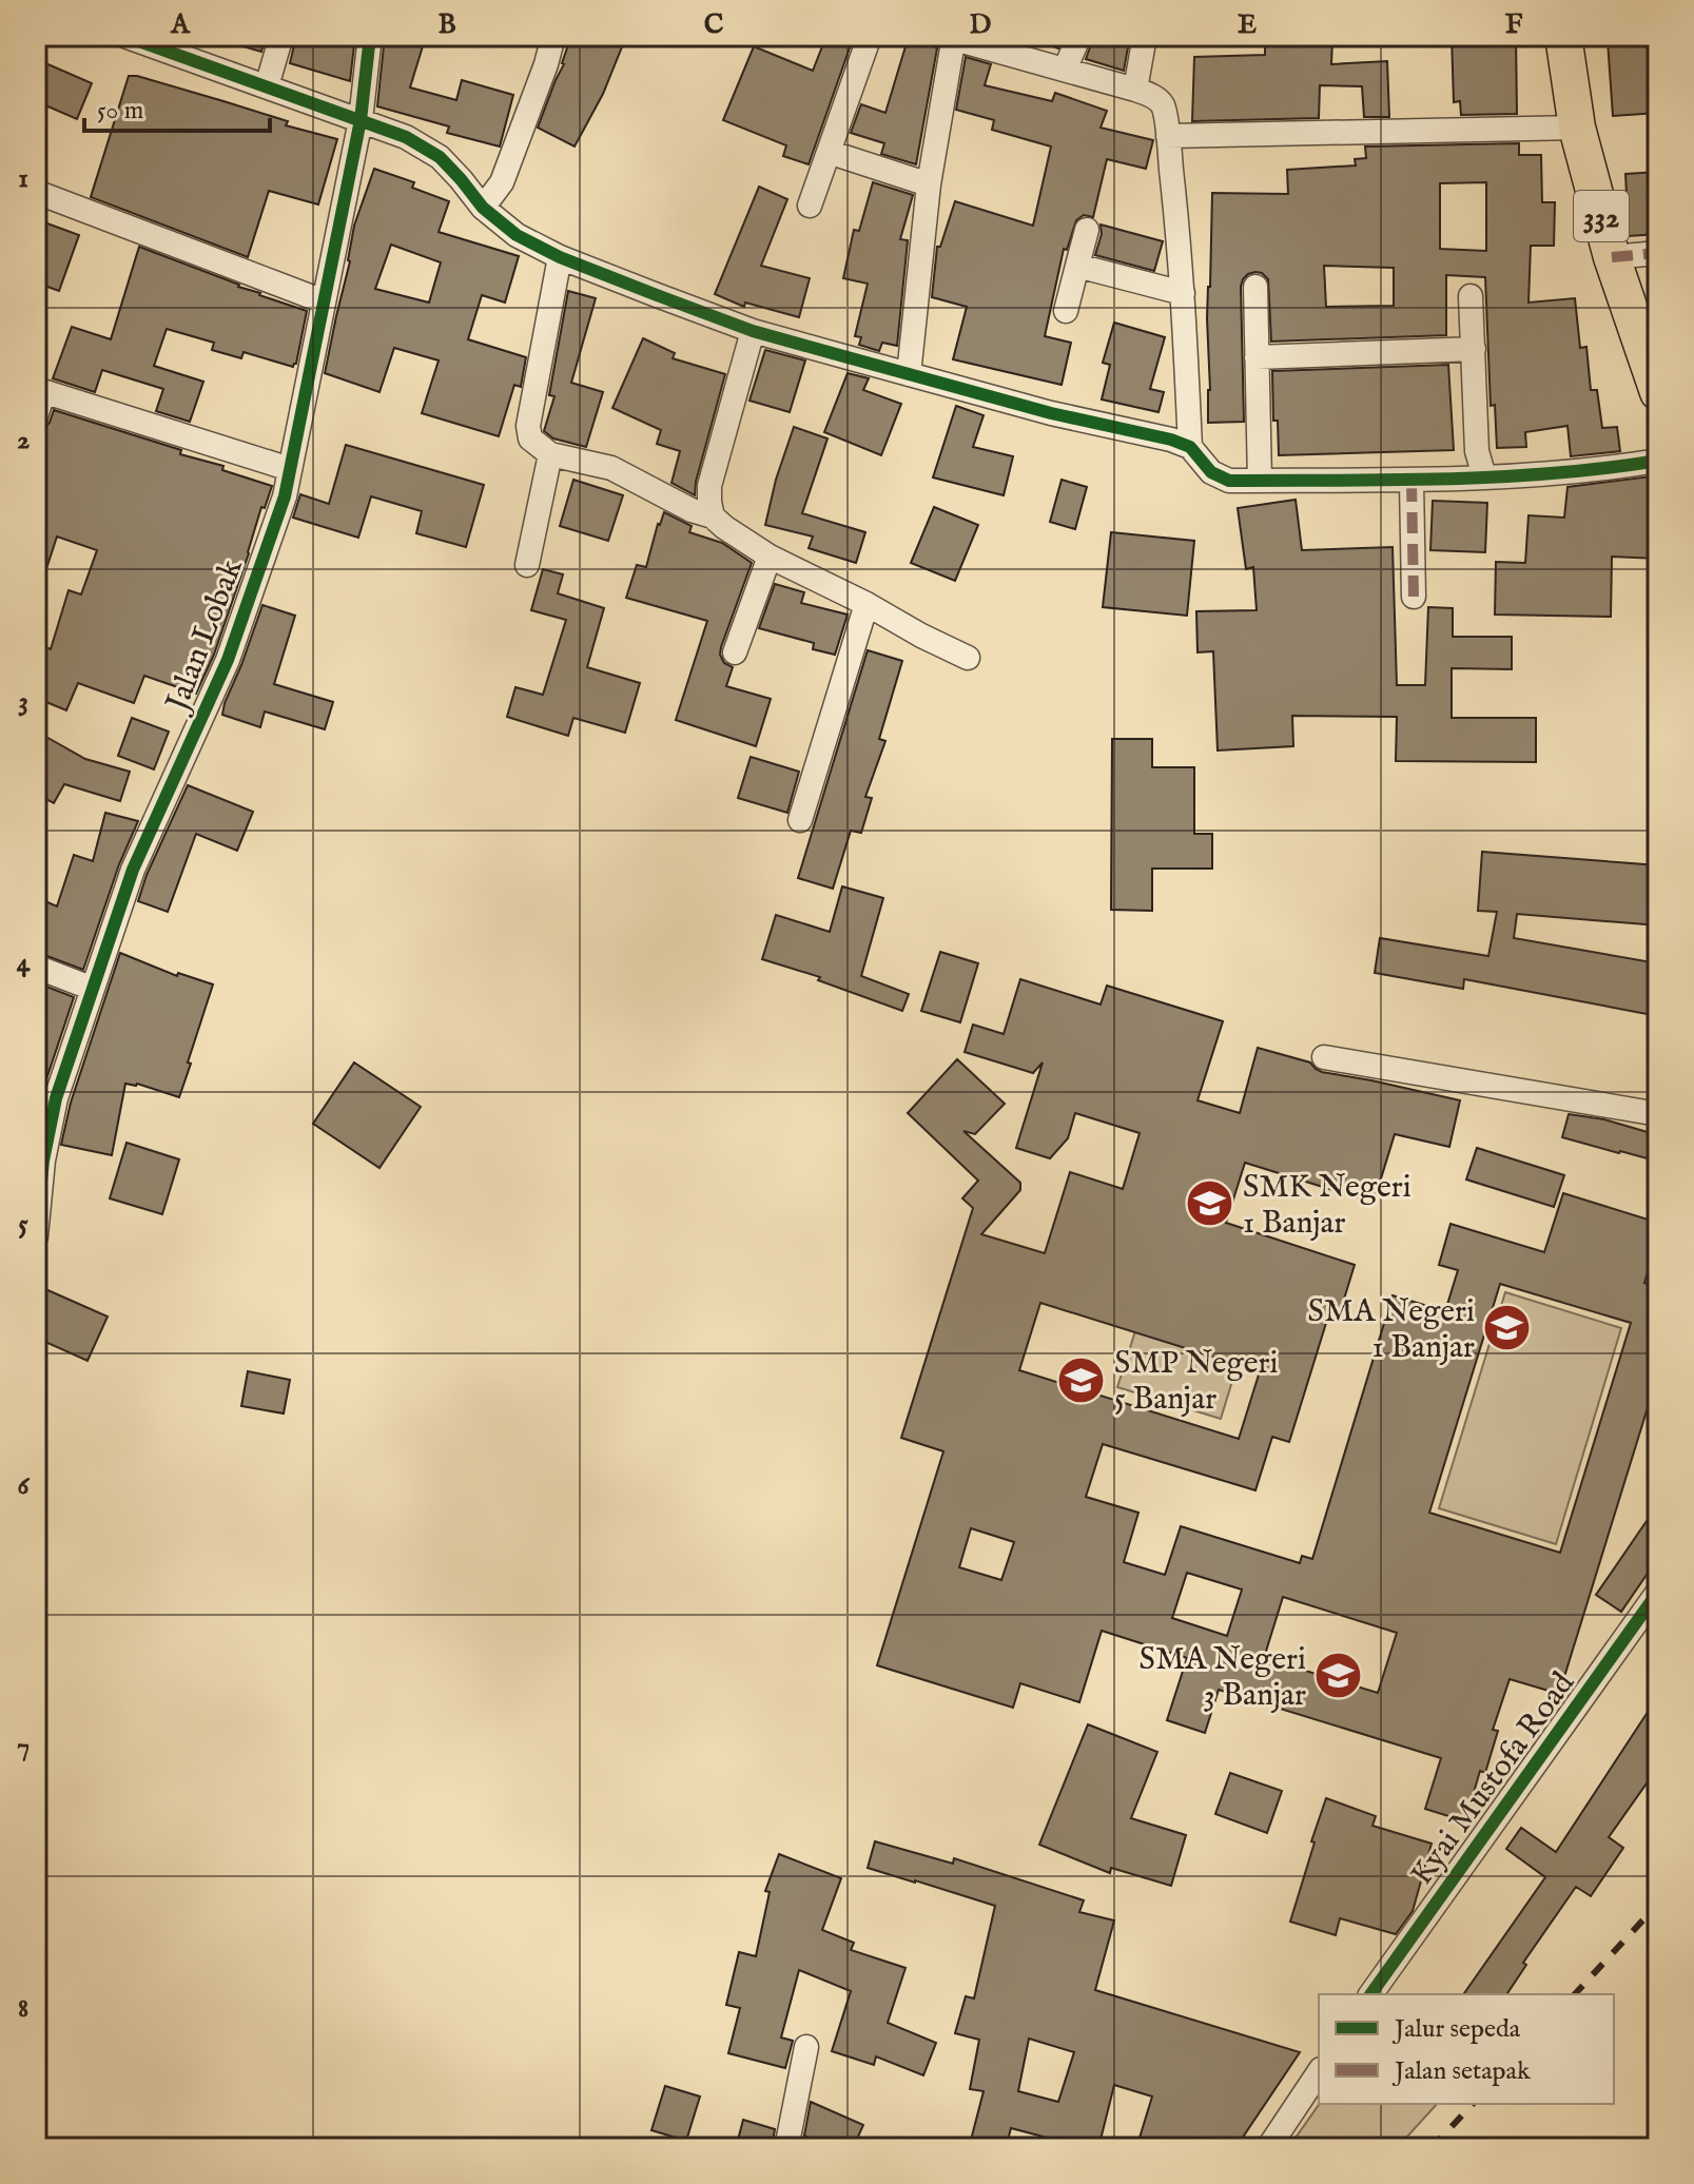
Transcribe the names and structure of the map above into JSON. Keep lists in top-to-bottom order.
{
  "streets": {
    "main road": ["332"],
    "street": ["Jalan Lobak", "Kyai Mustofa Road"]
  },
  "places": {
    "school or university": [
      "SMK Negeri 1 Banjar",
      "SMA Negeri 1 Banjar",
      "SMP Negeri 5 Banjar",
      "SMA Negeri 3 Banjar"
    ]
  },
  "legend": ["Jalur sepeda", "Jalan setapak"],
  "scale_bar": "50 m",
  "grid": {
    "columns": [
      "A",
      "B",
      "C",
      "D",
      "E",
      "F"
    ],
    "rows": [
      "1",
      "2",
      "3",
      "4",
      "5",
      "6",
      "7",
      "8"
    ]
  }
}
